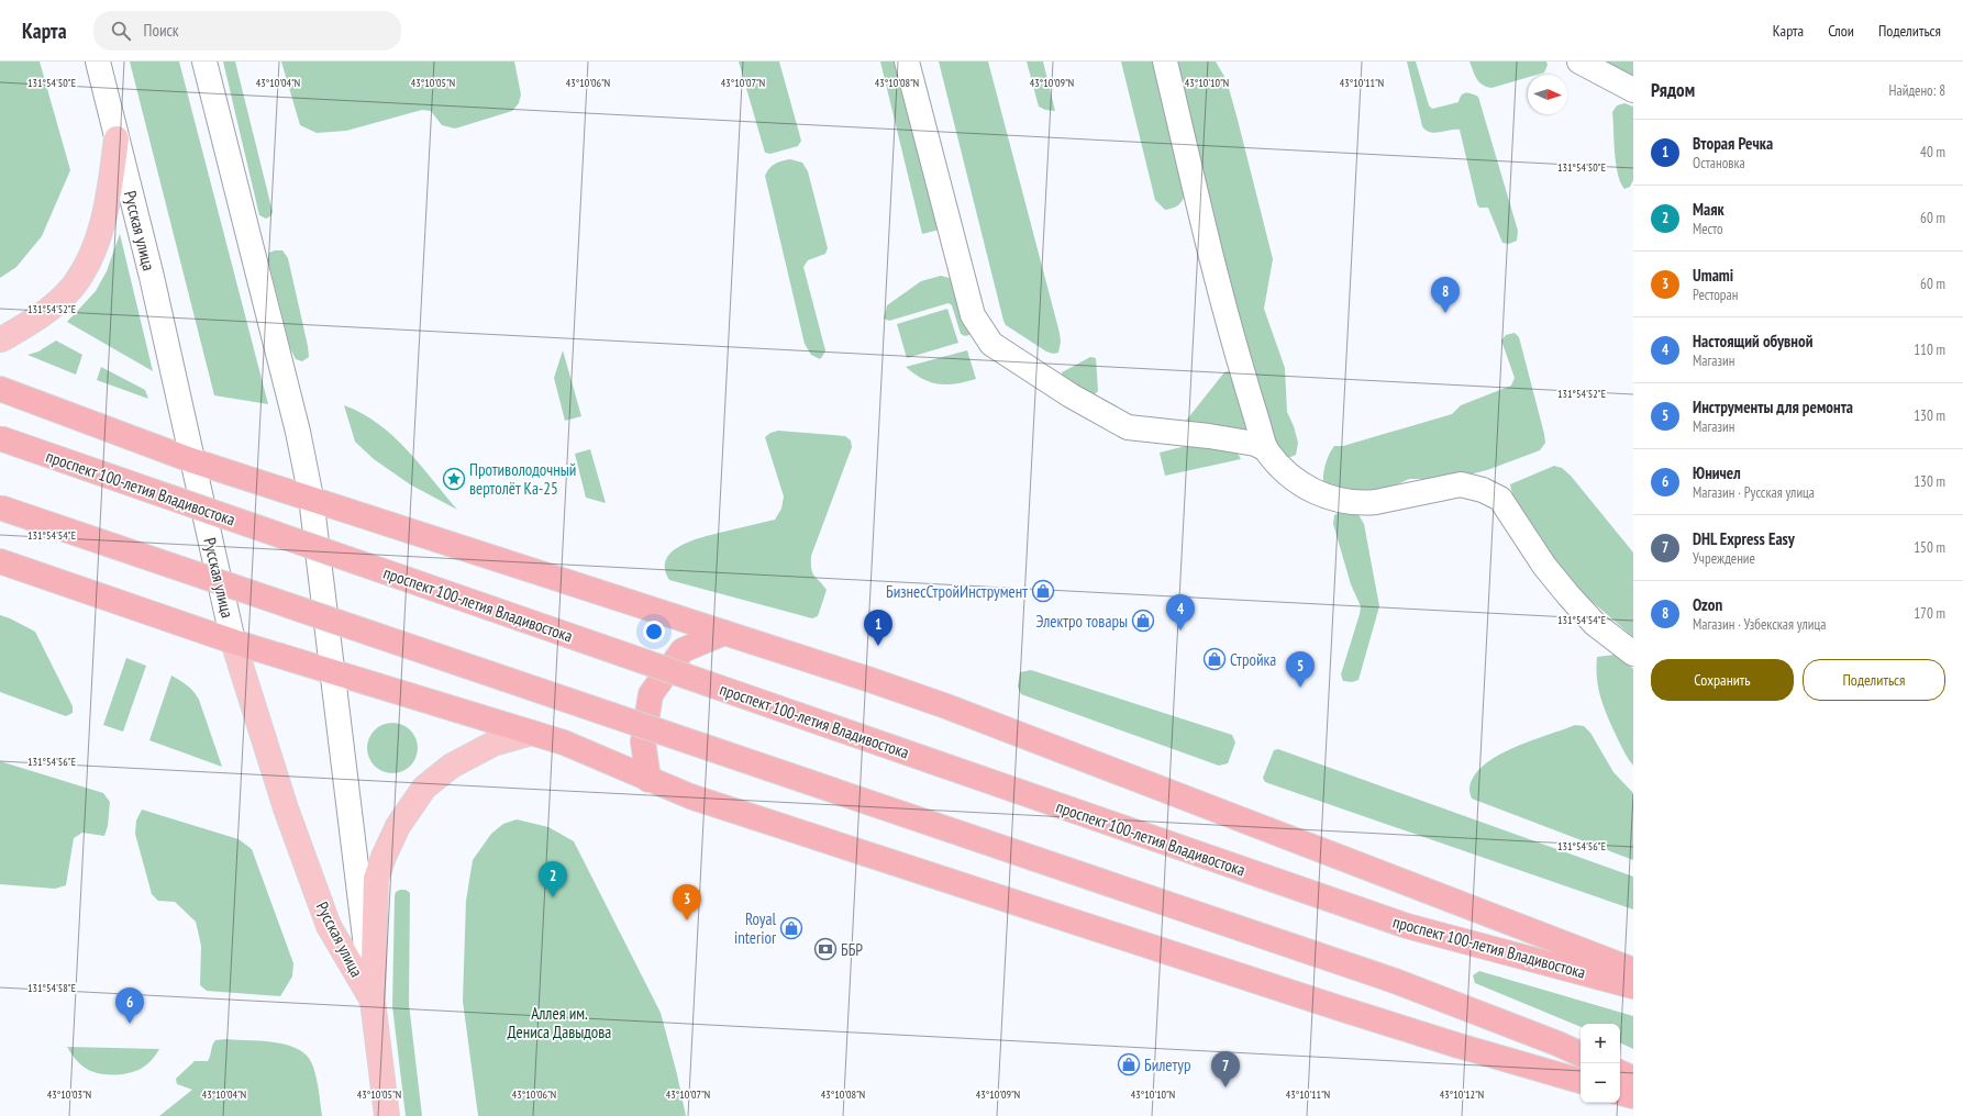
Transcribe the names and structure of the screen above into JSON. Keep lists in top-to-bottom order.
{
  "streets": {
    "highway": ["проспект 100-летия Владивостока"],
    "main road": ["Русская улица"]
  },
  "parks": ["Аллея им. Дениса Давыдова"],
  "places": {
    "place": ["Противолодочный вертолёт Ка-25"],
    "shop": [
      "БизнесСтройИнструмент",
      "Электро товары",
      "Стройка",
      "Royal interior",
      "Билетур"
    ],
    "bank": ["ББР"]
  },
  "north": "right",
  "page": {
    "header": "Карта",
    "search": "Поиск",
    "nav": ["Карта", "Слои", "Поделиться"],
    "heading": ["Рядом", "Найдено: 8"],
    "list": [
      {
        "mark": "1",
        "name": "Вторая Речка",
        "note": "Остановка",
        "value": "40 m"
      },
      {
        "mark": "2",
        "name": "Маяк",
        "note": "Место",
        "value": "60 m"
      },
      {
        "mark": "3",
        "name": "Umami",
        "note": "Ресторан",
        "value": "60 m"
      },
      {
        "mark": "4",
        "name": "Настоящий обувной",
        "note": "Магазин",
        "value": "110 m"
      },
      {
        "mark": "5",
        "name": "Инструменты для ремонта",
        "note": "Магазин",
        "value": "130 m"
      },
      {
        "mark": "6",
        "name": "Юничел",
        "note": "Магазин · Русская улица",
        "value": "130 m"
      },
      {
        "mark": "7",
        "name": "DHL Express Easy",
        "note": "Учреждение",
        "value": "150 m"
      },
      {
        "mark": "8",
        "name": "Ozon",
        "note": "Магазин · Узбекская улица",
        "value": "170 m"
      }
    ],
    "pins": [
      "8",
      "4",
      "1",
      "5",
      "2",
      "3",
      "6",
      "7"
    ],
    "buttons": ["Сохранить", "Поделиться"],
    "map_buttons": ["+", "−"]
  },
  "coordinates": [
    "131°54'50\"E",
    "43°10'04\"N",
    "43°10'05\"N",
    "43°10'06\"N",
    "43°10'07\"N",
    "43°10'08\"N",
    "43°10'09\"N",
    "43°10'10\"N",
    "43°10'11\"N",
    "131°54'52\"E",
    "131°54'54\"E",
    "131°54'56\"E",
    "131°54'58\"E",
    "43°10'03\"N",
    "43°10'12\"N"
  ]
}
